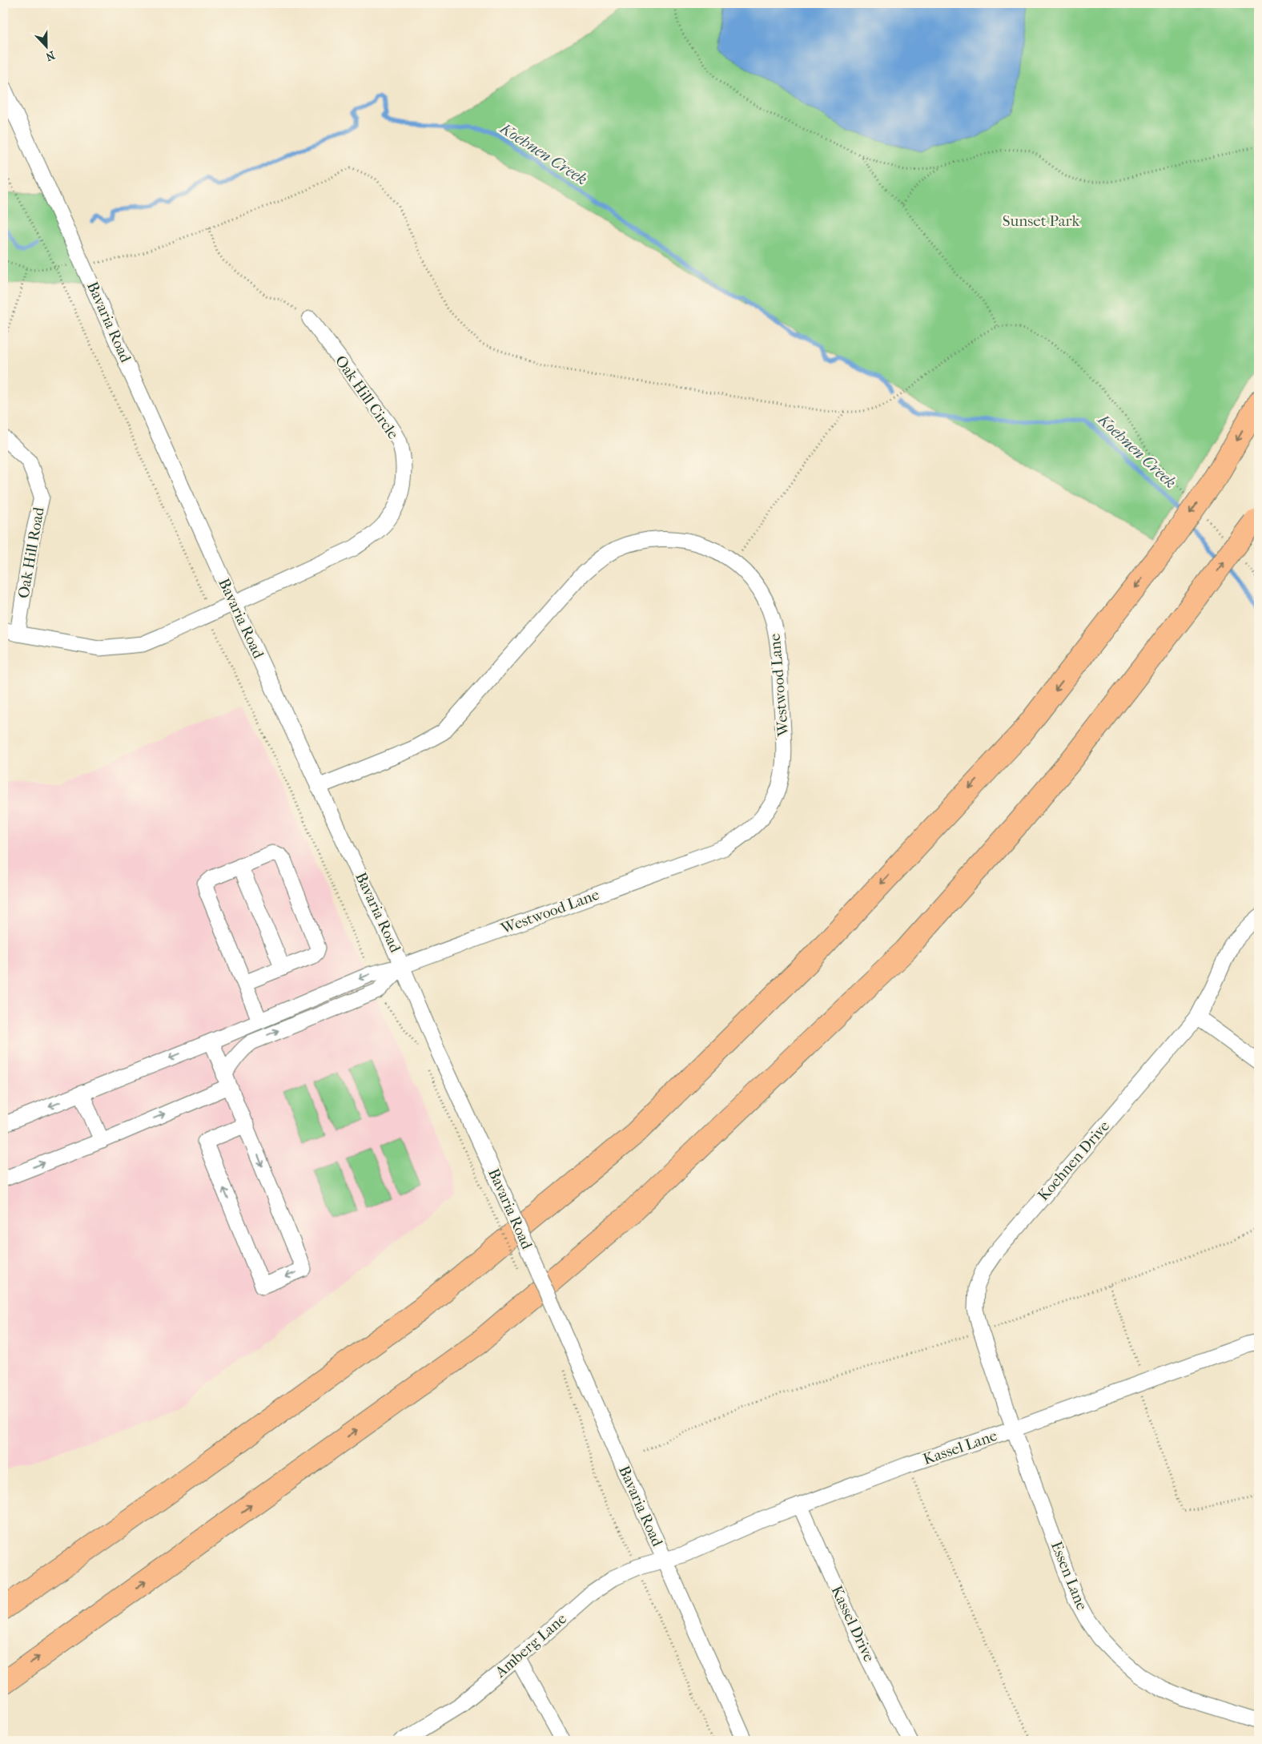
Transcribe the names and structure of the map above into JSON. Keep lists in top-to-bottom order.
{
  "streets": {
    "street": [
      "Bavaria Road",
      "Oak Hill Circle",
      "Oak Hill Road",
      "Westwood Lane",
      "Koehnen Drive",
      "Kassel Lane",
      "Essen Lane",
      "Kassel Drive",
      "Amberg Lane"
    ]
  },
  "crossings": [
    ["Bavaria Road", "Oak Hill Circle"],
    ["Bavaria Road", "Westwood Lane"],
    ["Bavaria Road", "Kassel Lane"],
    ["Bavaria Road", "Amberg Lane"],
    ["Koehnen Drive", "Kassel Lane"],
    ["Koehnen Drive", "Essen Lane"],
    ["Kassel Lane", "Essen Lane"],
    ["Kassel Lane", "Kassel Drive"],
    ["Kassel Lane", "Amberg Lane"]
  ],
  "water": ["Koehnen Creek"],
  "parks": ["Sunset Park"],
  "north": "bottom"
}
